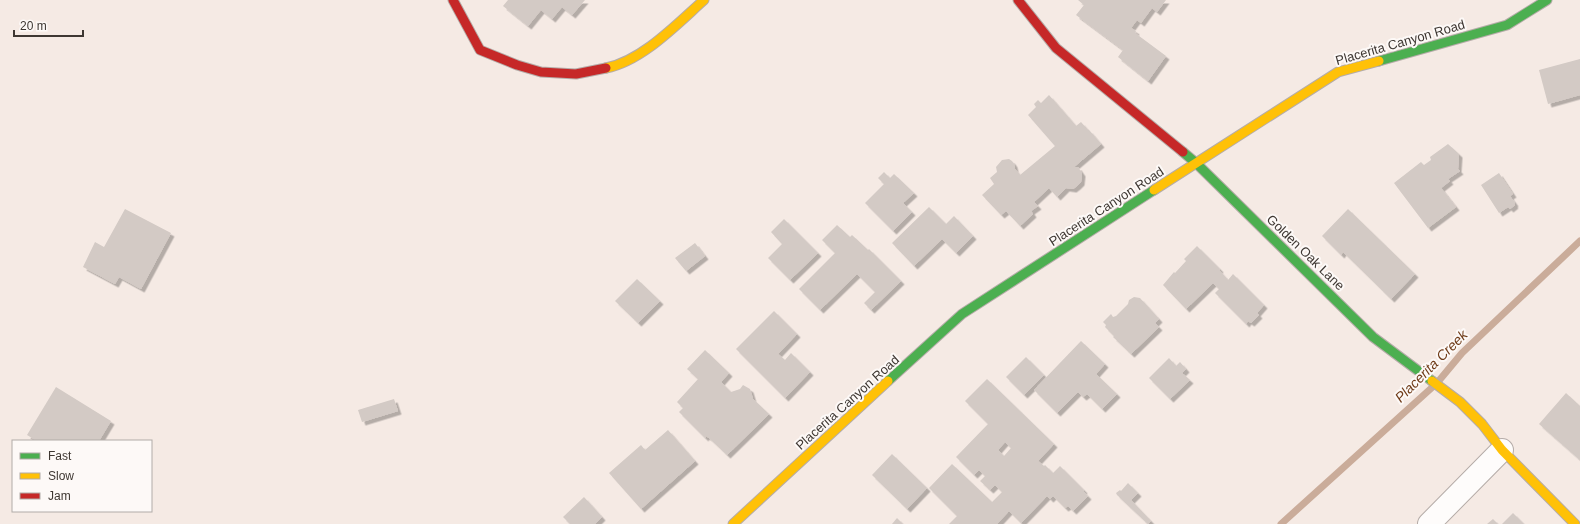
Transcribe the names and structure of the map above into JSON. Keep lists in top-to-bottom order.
{
  "streets": {
    "street": ["Placerita Canyon Road", "Golden Oak Lane"]
  },
  "crossings": [
    ["Placerita Canyon Road", "Golden Oak Lane"]
  ],
  "water": ["Placerita Creek"],
  "legend": ["Fast", "Slow", "Jam"],
  "scale_bar": "20 m"
}
